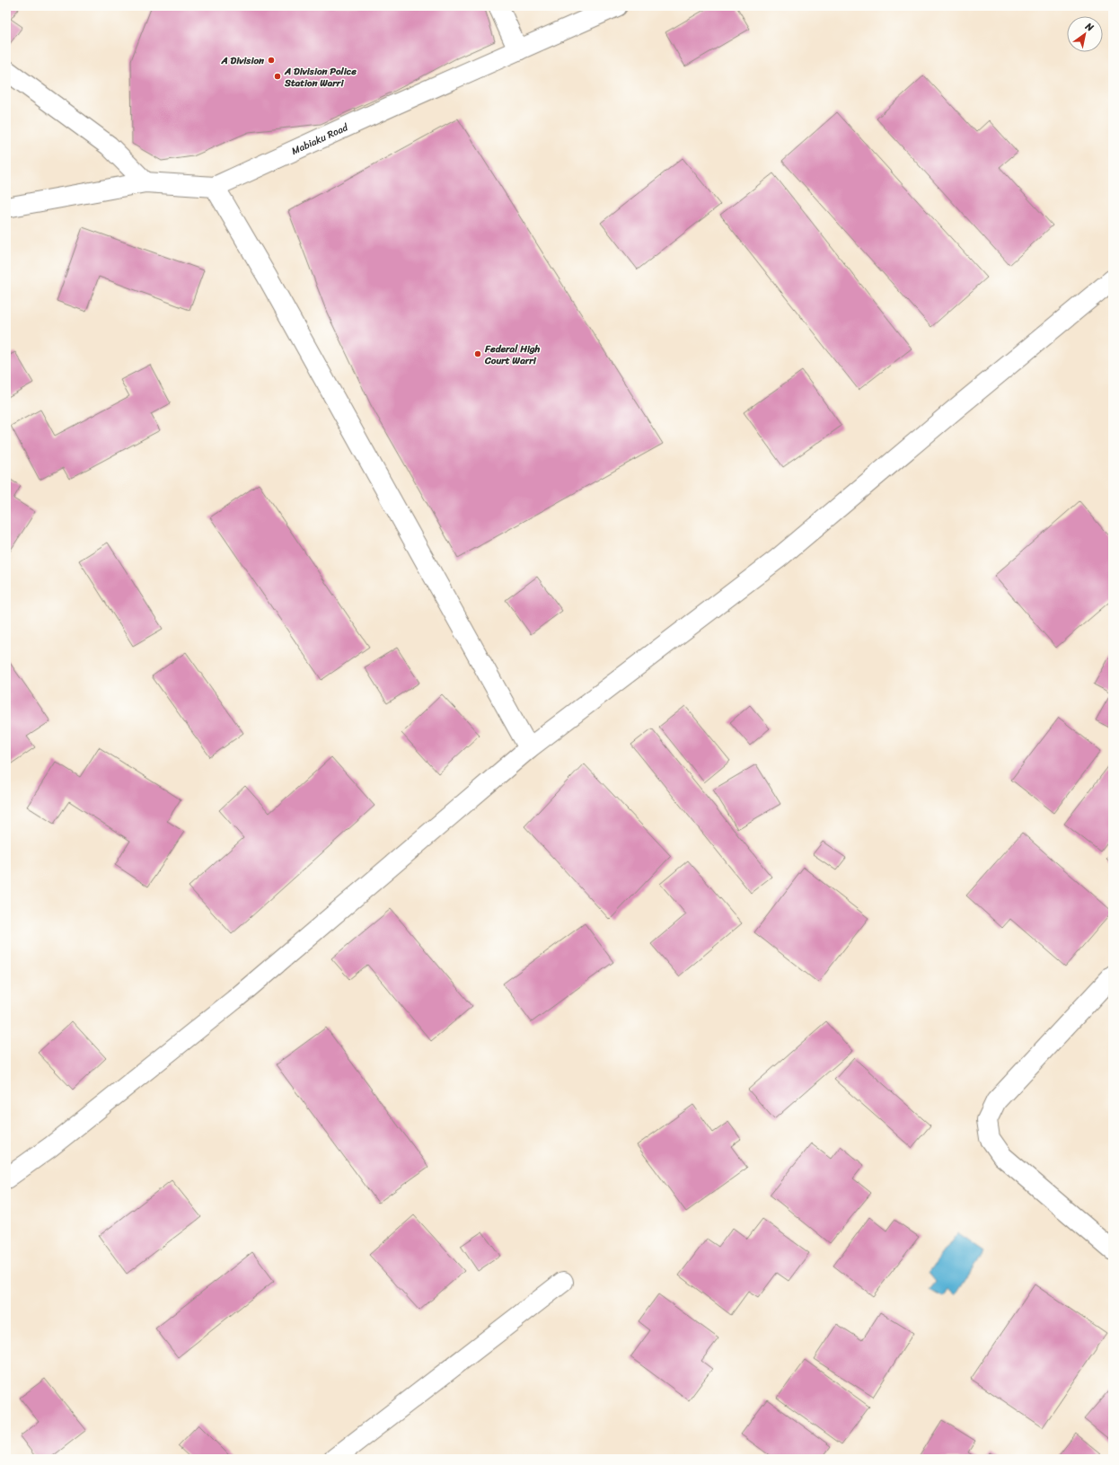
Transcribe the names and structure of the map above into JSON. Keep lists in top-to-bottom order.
{
  "streets": {
    "street": ["Mabiaku Road"]
  },
  "places": ["A Division", "A Division Police Station Warri", "Federal High Court Warri"],
  "north": "top right"
}
